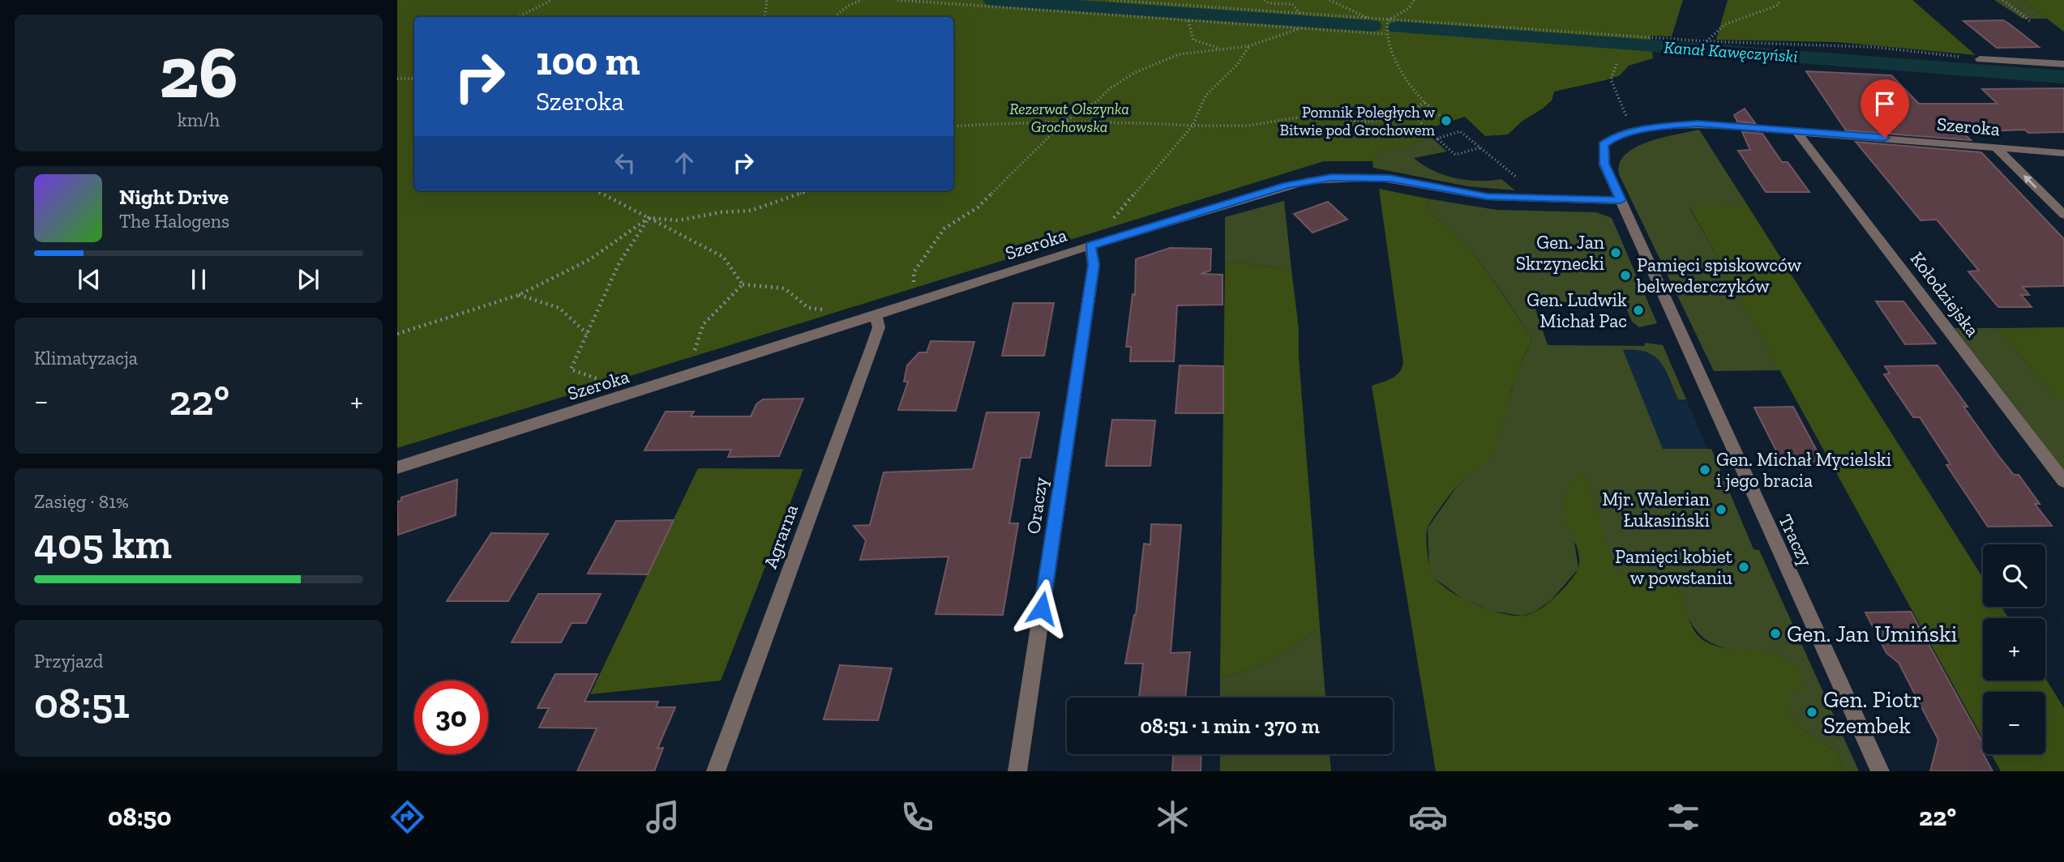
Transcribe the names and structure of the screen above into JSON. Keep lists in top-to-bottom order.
{
  "streets": {
    "street": [
      "Szeroka",
      "Kołodziejska",
      "Oraczy",
      "Agrarna",
      "Traczy"
    ]
  },
  "crossings": [
    ["Szeroka", "Kołodziejska"],
    ["Szeroka", "Oraczy"],
    ["Szeroka", "Agrarna"],
    ["Szeroka", "Traczy"]
  ],
  "water": ["Kanał Kawęczyński"],
  "parks": ["Rezerwat Olszynka Grochowska"],
  "places": [
    "Pomnik Poległych w Bitwie pod Grochowem",
    "Gen. Jan Skrzynecki",
    "Pamięci spiskowców belwederczyków",
    "Gen. Ludwik Michał Pac",
    "Gen. Michał Mycielski i jego bracia",
    "Mjr. Walerian Łukasiński",
    "Pamięci kobiet w powstaniu",
    "Gen. Jan Umiński",
    "Gen. Piotr Szembek"
  ],
  "page": {
    "tile": [
      ["26", "km/h"],
      "Klimatyzacja",
      ["Zasięg · 81%", "405 km"],
      ["Przyjazd", "08:51"]
    ],
    "turn": ["100 m", "Szeroka"],
    "song": ["Night Drive", "The Halogens"],
    "heat": ["−", "22°", "+"],
    "map_buttons": ["+", "−"],
    "limit": "30",
    "trip": "08:51 · 1 min · 370 m",
    "tabs": ["08:50", "22°"]
  }
}
